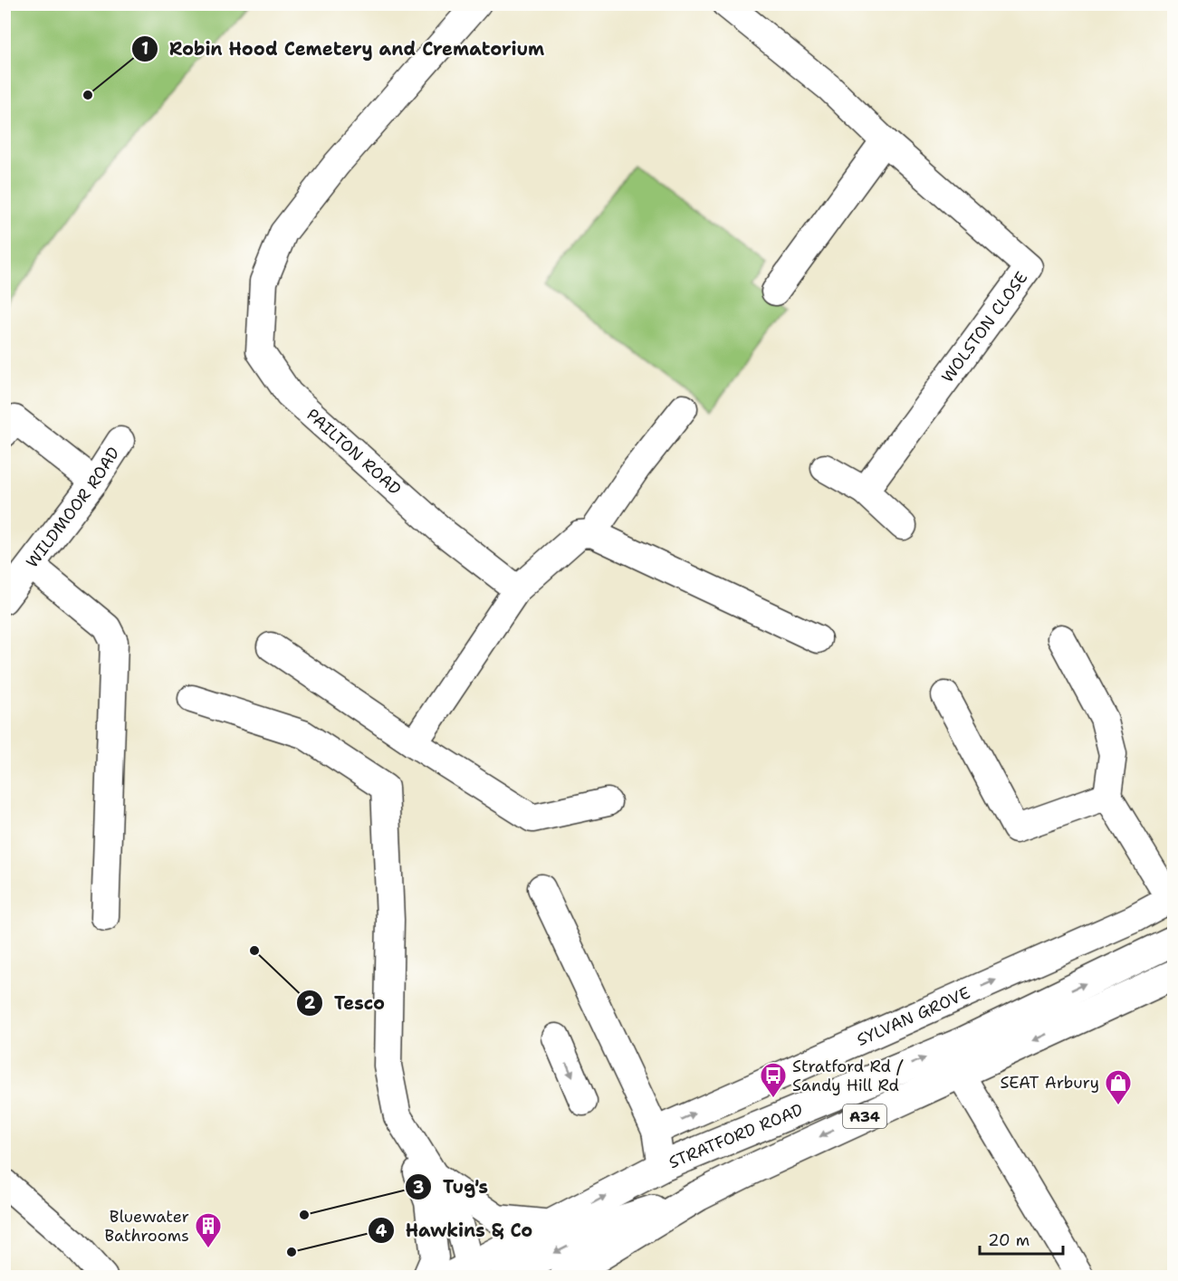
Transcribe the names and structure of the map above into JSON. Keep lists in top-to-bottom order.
{
  "streets": {
    "highway": ["A34", "STRATFORD ROAD"],
    "street": [
      "WOLSTON CLOSE",
      "PAILTON ROAD",
      "WILDMOOR ROAD",
      "SYLVAN GROVE"
    ]
  },
  "one_way": ["SYLVAN GROVE"],
  "places": {
    "other": [
      "Robin Hood Cemetery and Crematorium",
      "Tesco",
      "Tug's",
      "Hawkins & Co"
    ],
    "bus stop": ["Stratford Rd / Sandy Hill Rd"],
    "shop": ["SEAT Arbury"],
    "building": ["Bluewater Bathrooms"]
  },
  "scale_bar": "20 m"
}
